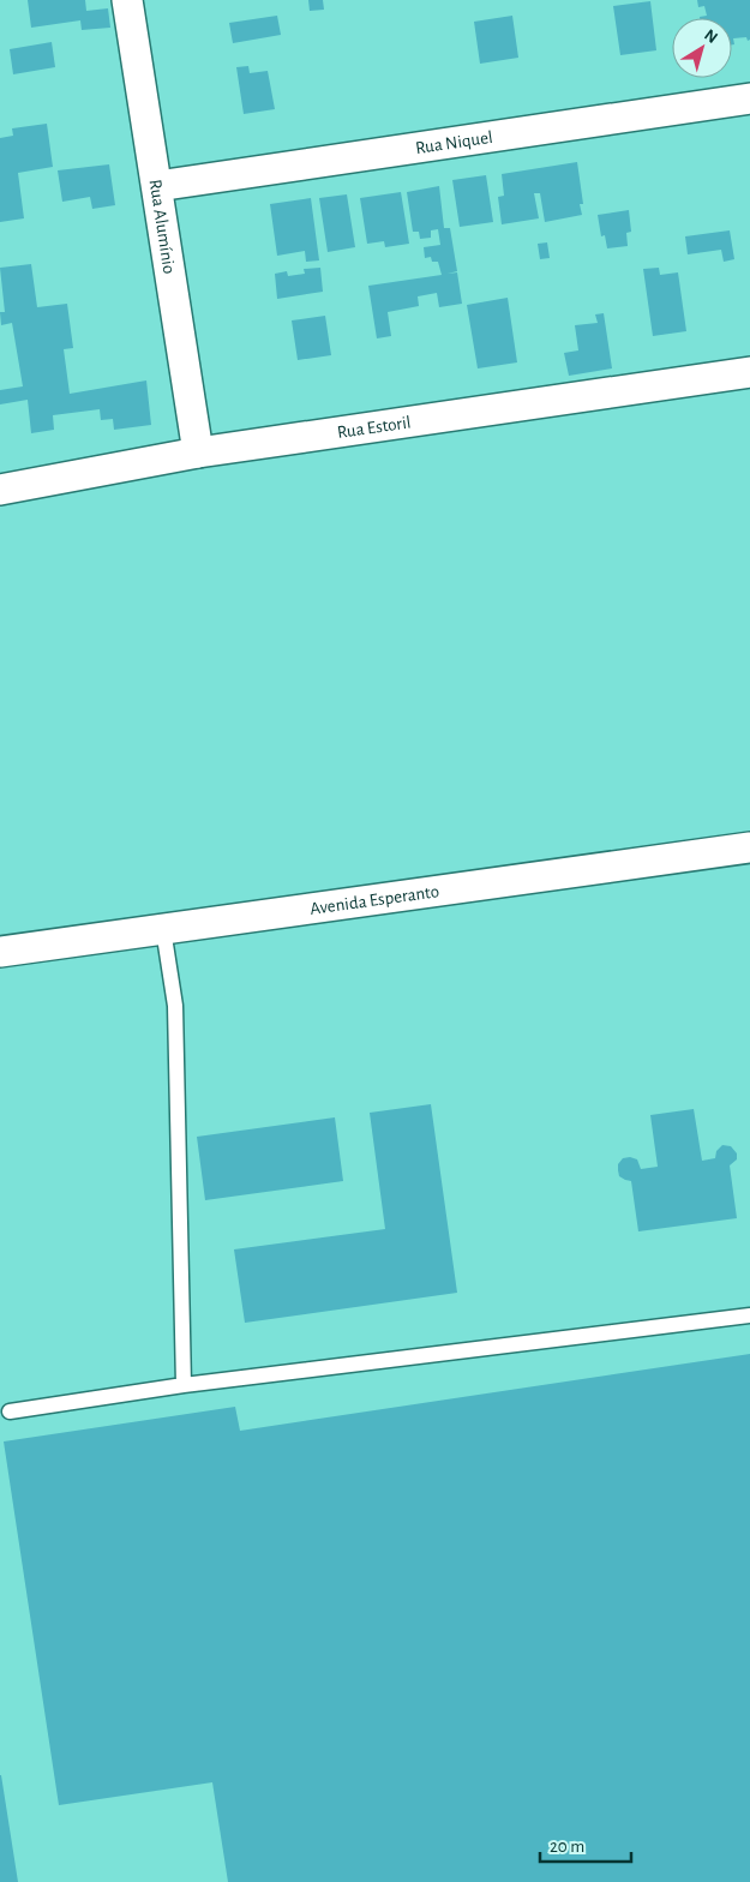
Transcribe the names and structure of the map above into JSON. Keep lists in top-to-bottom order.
{
  "streets": {
    "street": [
      "Rua Niquel",
      "Rua Alumínio",
      "Rua Estoril",
      "Avenida Esperanto"
    ]
  },
  "crossings": [
    ["Rua Niquel", "Rua Alumínio"],
    ["Rua Alumínio", "Rua Estoril"]
  ],
  "scale_bar": "20 m",
  "north": "top right"
}
